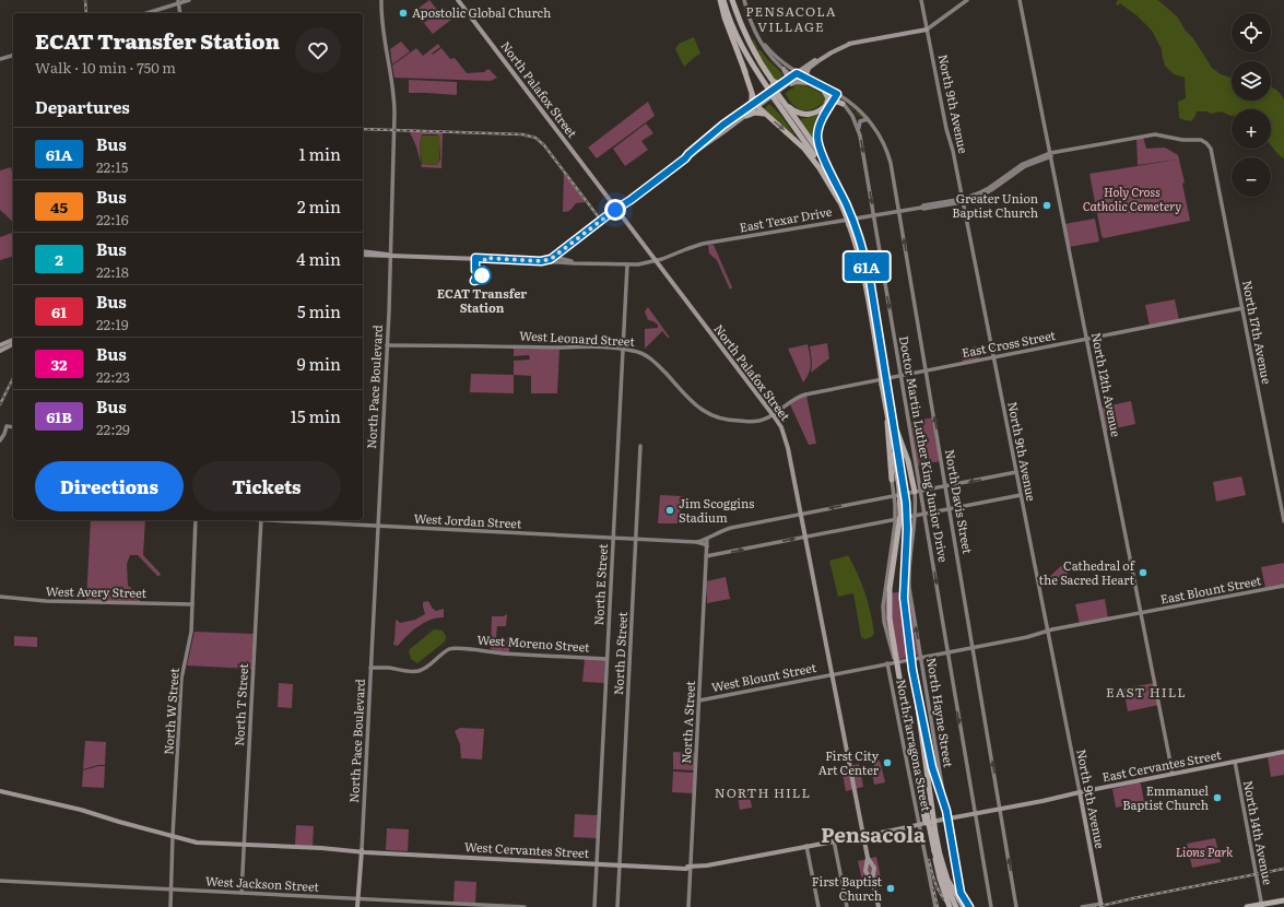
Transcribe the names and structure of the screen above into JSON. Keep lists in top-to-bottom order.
{
  "streets": {
    "main road": [
      "North Palafox Street",
      "North 9th Avenue",
      "North Pace Boulevard",
      "East Cervantes Street",
      "West Cervantes Street"
    ],
    "street": [
      "East Texar Drive",
      "North 17th Avenue",
      "West Leonard Street",
      "East Cross Street",
      "North 12th Avenue",
      "Doctor Martin Luther King Junior Drive",
      "North Davis Street",
      "West Jordan Street",
      "North E Street",
      "East Blount Street",
      "West Avery Street",
      "West Moreno Street",
      "North D Street",
      "West Blount Street",
      "North T Street",
      "North W Street",
      "North Hayne Street",
      "North A Street",
      "North Tarragona Street",
      "North 14th Avenue",
      "West Jackson Street"
    ]
  },
  "crossings": [
    ["North Palafox Street", "East Texar Drive"],
    ["North Palafox Street", "West Leonard Street"],
    ["North Palafox Street", "East Blount Street"],
    ["North Palafox Street", "West Blount Street"],
    ["North Palafox Street", "East Cervantes Street"],
    ["North Palafox Street", "West Cervantes Street"],
    ["North 9th Avenue", "East Texar Drive"],
    ["North 9th Avenue", "East Cross Street"],
    ["North 9th Avenue", "East Blount Street"],
    ["North 9th Avenue", "East Cervantes Street"],
    ["East Texar Drive", "North 17th Avenue"],
    ["East Texar Drive", "North 12th Avenue"],
    ["East Texar Drive", "Doctor Martin Luther King Junior Drive"],
    ["East Texar Drive", "North Davis Street"],
    ["East Texar Drive", "North E Street"],
    ["North 17th Avenue", "East Cross Street"],
    ["North 17th Avenue", "North 12th Avenue"],
    ["West Leonard Street", "East Cross Street"],
    ["West Leonard Street", "North Pace Boulevard"],
    ["West Leonard Street", "North E Street"],
    ["East Cross Street", "North 12th Avenue"],
    ["East Cross Street", "Doctor Martin Luther King Junior Drive"],
    ["East Cross Street", "North Davis Street"],
    ["North 12th Avenue", "East Blount Street"],
    ["North 12th Avenue", "East Cervantes Street"],
    ["North Pace Boulevard", "West Jordan Street"],
    ["North Pace Boulevard", "West Moreno Street"],
    ["North Pace Boulevard", "West Cervantes Street"],
    ["North Pace Boulevard", "West Jackson Street"],
    ["Doctor Martin Luther King Junior Drive", "North Davis Street"],
    ["Doctor Martin Luther King Junior Drive", "East Blount Street"],
    ["Doctor Martin Luther King Junior Drive", "North Hayne Street"],
    ["Doctor Martin Luther King Junior Drive", "East Cervantes Street"],
    ["North Davis Street", "East Blount Street"],
    ["North Davis Street", "East Cervantes Street"],
    ["West Jordan Street", "North E Street"],
    ["West Jordan Street", "North D Street"],
    ["West Jordan Street", "North A Street"],
    ["North E Street", "West Moreno Street"],
    ["North E Street", "West Cervantes Street"],
    ["East Blount Street", "West Blount Street"],
    ["East Blount Street", "North Hayne Street"],
    ["East Blount Street", "North Tarragona Street"],
    ["West Avery Street", "North W Street"],
    ["North D Street", "West Cervantes Street"],
    ["West Blount Street", "North A Street"],
    ["North T Street", "West Cervantes Street"],
    ["North T Street", "West Jackson Street"],
    ["North W Street", "West Cervantes Street"],
    ["North W Street", "West Jackson Street"],
    ["North Hayne Street", "East Cervantes Street"],
    ["North A Street", "West Cervantes Street"],
    ["East Cervantes Street", "North 14th Avenue"],
    ["East Cervantes Street", "West Cervantes Street"]
  ],
  "one_way": ["Doctor Martin Luther King Junior Drive", "North Davis Street"],
  "districts": [
    "PENSACOLA VILLAGE",
    "EAST HILL",
    "NORTH HILL",
    "Pensacola"
  ],
  "parks": ["Holy Cross Catholic Cemetery", "Lions Park"],
  "places": [
    "Apostolic Global Church",
    "Greater Union Baptist Church",
    "ECAT Transfer Station",
    "Jim Scoggins Stadium",
    "Cathedral of the Sacred Heart",
    "First City Art Center",
    "Emmanuel Baptist Church",
    "First Baptist Church"
  ],
  "lines": ["bus line 61A"],
  "page": {
    "on_map": "61A",
    "map_buttons": ["+", "−"],
    "heading": [
      ["ECAT Transfer Station", "Walk · 10 min · 750 m"],
      "Departures"
    ],
    "list": [
      {
        "mark": "61A",
        "name": "Bus",
        "note": "22:15",
        "value": "1 min"
      },
      {
        "mark": "45",
        "name": "Bus",
        "note": "22:16",
        "value": "2 min"
      },
      {
        "mark": "2",
        "name": "Bus",
        "note": "22:18",
        "value": "4 min"
      },
      {
        "mark": "61",
        "name": "Bus",
        "note": "22:19",
        "value": "5 min"
      },
      {
        "mark": "32",
        "name": "Bus",
        "note": "22:23",
        "value": "9 min"
      },
      {
        "mark": "61B",
        "name": "Bus",
        "note": "22:29",
        "value": "15 min"
      }
    ],
    "buttons": ["Directions", "Tickets"]
  }
}
